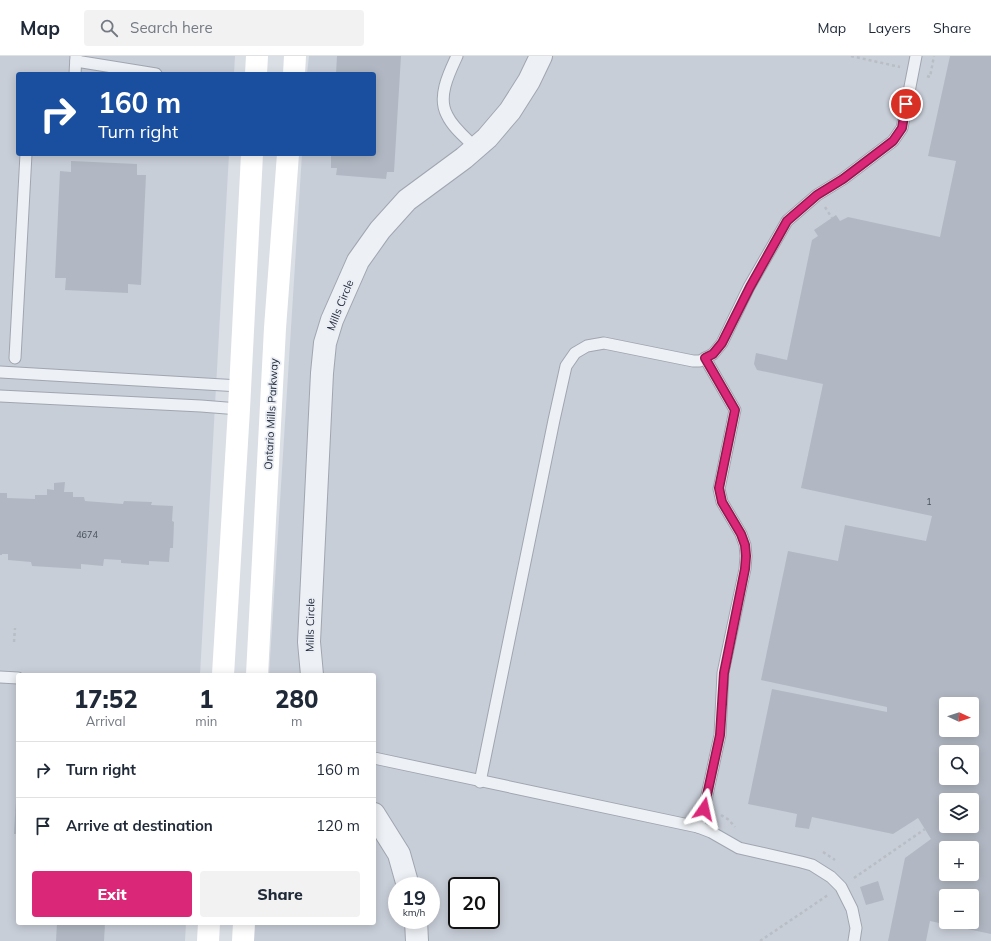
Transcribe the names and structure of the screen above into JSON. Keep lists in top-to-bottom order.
{
  "streets": {
    "main road": ["Ontario Mills Parkway"],
    "street": ["Mills Circle"]
  },
  "house_numbers": ["1", "4674"],
  "north": "right",
  "page": {
    "header": "Map",
    "search": "Search here",
    "nav": ["Map", "Layers", "Share"],
    "turn": ["160 m", "Turn right"],
    "eta": [
      "17:52",
      "Arrival",
      "1",
      "min",
      "280",
      "m"
    ],
    "map_buttons": ["+", "−"],
    "list": [
      {
        "name": "Turn right",
        "value": "160 m"
      },
      {
        "name": "Arrive at destination",
        "value": "120 m"
      }
    ],
    "buttons": ["Exit", "Share"],
    "speed": "19 km/h",
    "limit": "20"
  }
}
